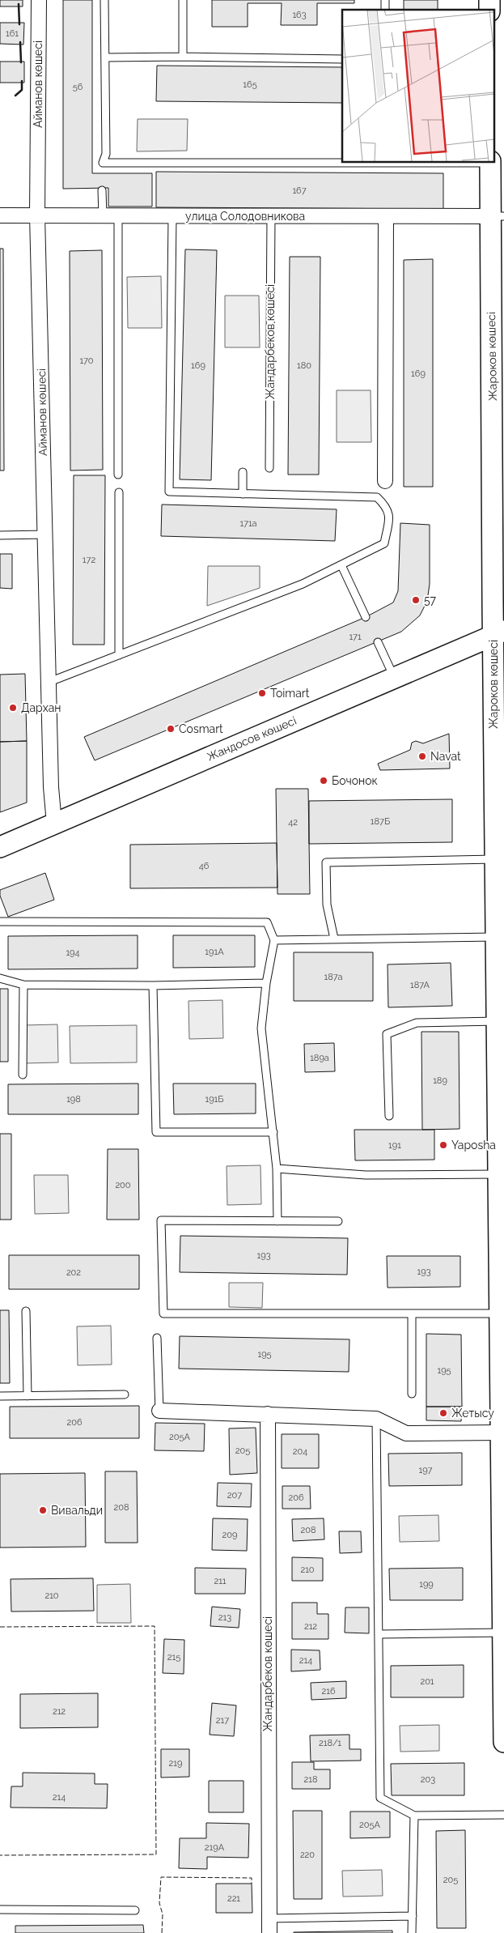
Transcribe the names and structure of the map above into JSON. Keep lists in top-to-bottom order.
{
  "streets": {
    "main road": ["Жароков көшесі", "Жандосов көшесі"],
    "street": ["Айманов көшесі", "улица Солодовникова", "Жандарбеков көшесі"]
  },
  "crossings": [
    ["Айманов көшесі", "улица Солодовникова"],
    ["Айманов көшесі", "Жандосов көшесі"],
    ["улица Солодовникова", "Жандарбеков көшесі"],
    ["улица Солодовникова", "Жароков көшесі"],
    ["Жароков көшесі", "Жандосов көшесі"]
  ],
  "places": [
    "57",
    "Toimart",
    "Дархан",
    "Cosmart",
    "Navat",
    "Бочонок",
    "Yaposha",
    "Жетысу",
    "Вивальди"
  ],
  "house_numbers": [
    "163",
    "161",
    "165",
    "56",
    "167",
    "170",
    "169",
    "180",
    "169",
    "171a",
    "172",
    "171",
    "187Б",
    "42",
    "46",
    "191А",
    "194",
    "187а",
    "187А",
    "189а",
    "189",
    "198",
    "191Б",
    "191",
    "200",
    "193",
    "193",
    "202",
    "195",
    "195",
    "206",
    "205А",
    "205",
    "204",
    "197",
    "207",
    "206",
    "208",
    "208",
    "209",
    "210",
    "211",
    "199",
    "210",
    "213",
    "212",
    "215",
    "214",
    "201",
    "216",
    "212",
    "217",
    "218/1",
    "219",
    "218",
    "203",
    "214",
    "205А",
    "219А",
    "220",
    "205",
    "221"
  ]
}
